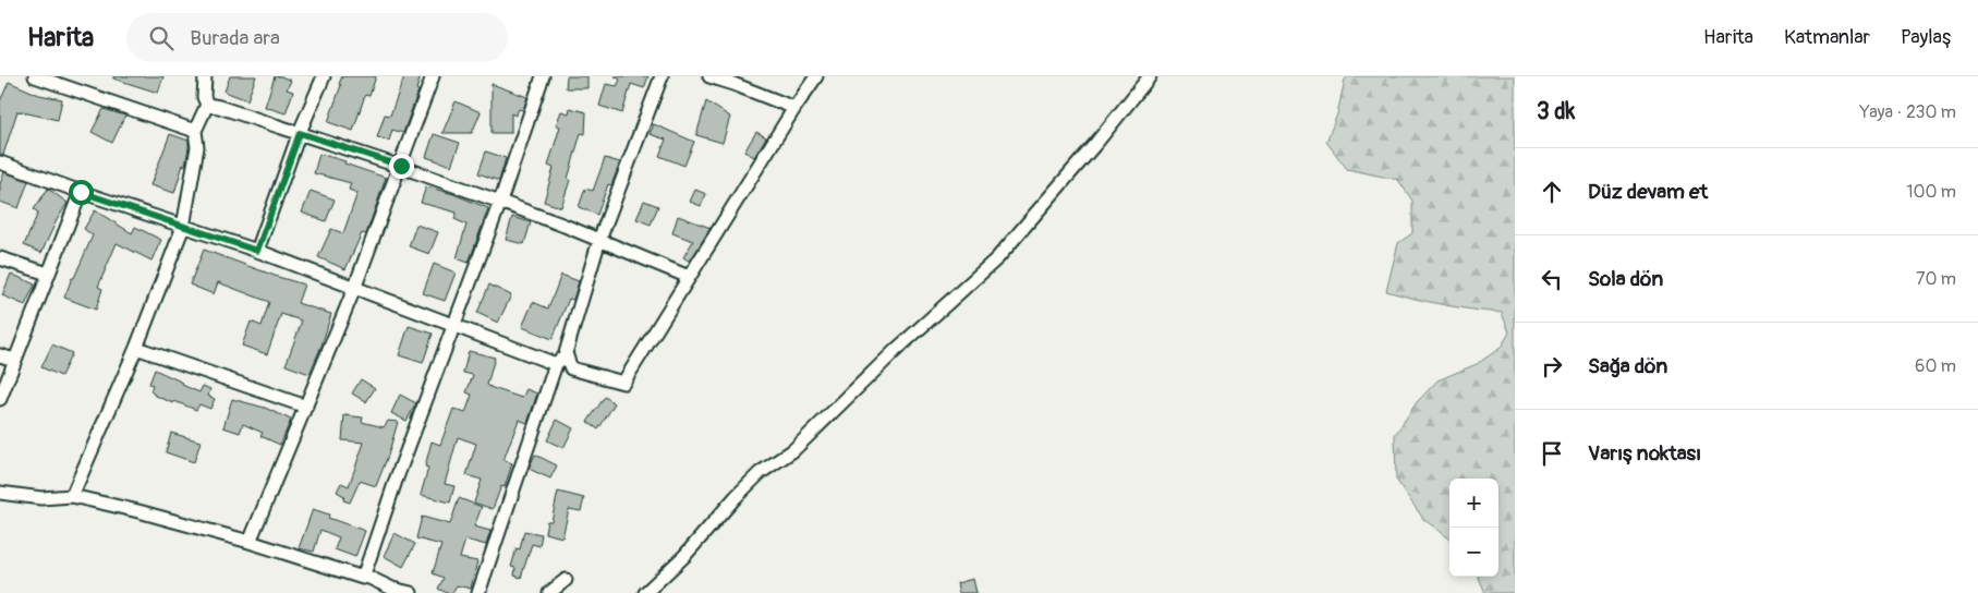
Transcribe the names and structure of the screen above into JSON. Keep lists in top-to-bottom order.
{
  "page": {
    "header": "Harita",
    "search": "Burada ara",
    "nav": ["Harita", "Katmanlar", "Paylaş"],
    "heading": ["3 dk", "Yaya · 230 m"],
    "list": [
      ["Düz devam et", "100 m"],
      ["Sola dön", "70 m"],
      ["Sağa dön", "60 m"],
      "Varış noktası"
    ],
    "map_buttons": ["+", "−"]
  }
}
